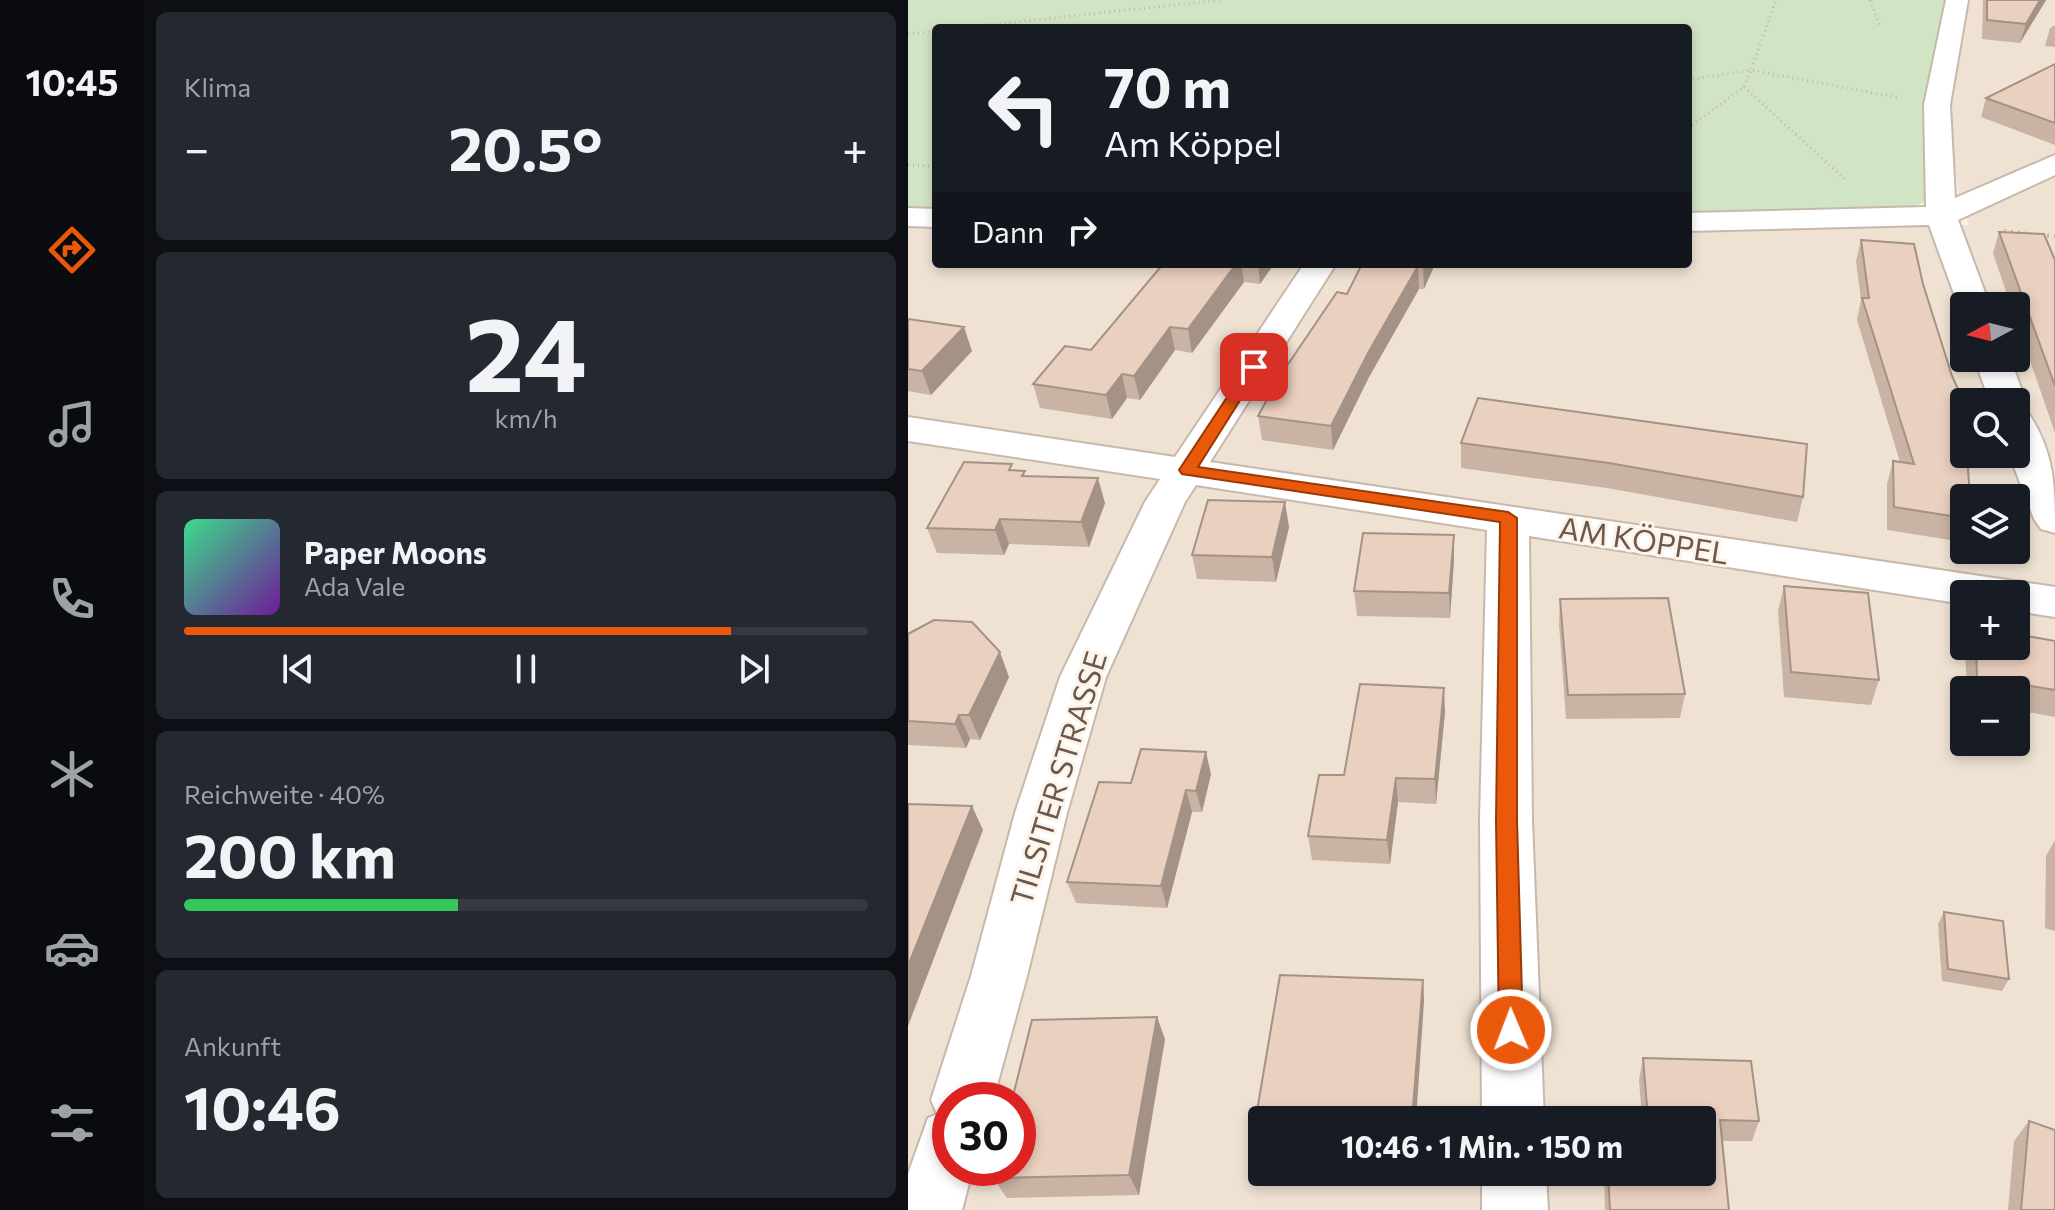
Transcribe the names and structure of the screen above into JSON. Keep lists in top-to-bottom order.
{
  "streets": {
    "street": ["AM KÖPPEL", "TILSITER STRASSE"]
  },
  "crossings": [
    ["AM KÖPPEL", "TILSITER STRASSE"]
  ],
  "north": "left",
  "page": {
    "tabs": "10:45",
    "tile": [
      "Klima",
      ["24", "km/h"],
      ["Reichweite · 40%", "200 km"],
      ["Ankunft", "10:46"]
    ],
    "turn": ["70 m", "Am Köppel"],
    "heat": ["−", "20.5°", "+"],
    "then": "Dann",
    "map_buttons": ["+", "−"],
    "song": ["Paper Moons", "Ada Vale"],
    "limit": "30",
    "trip": "10:46 · 1 Min. · 150 m"
  }
}
